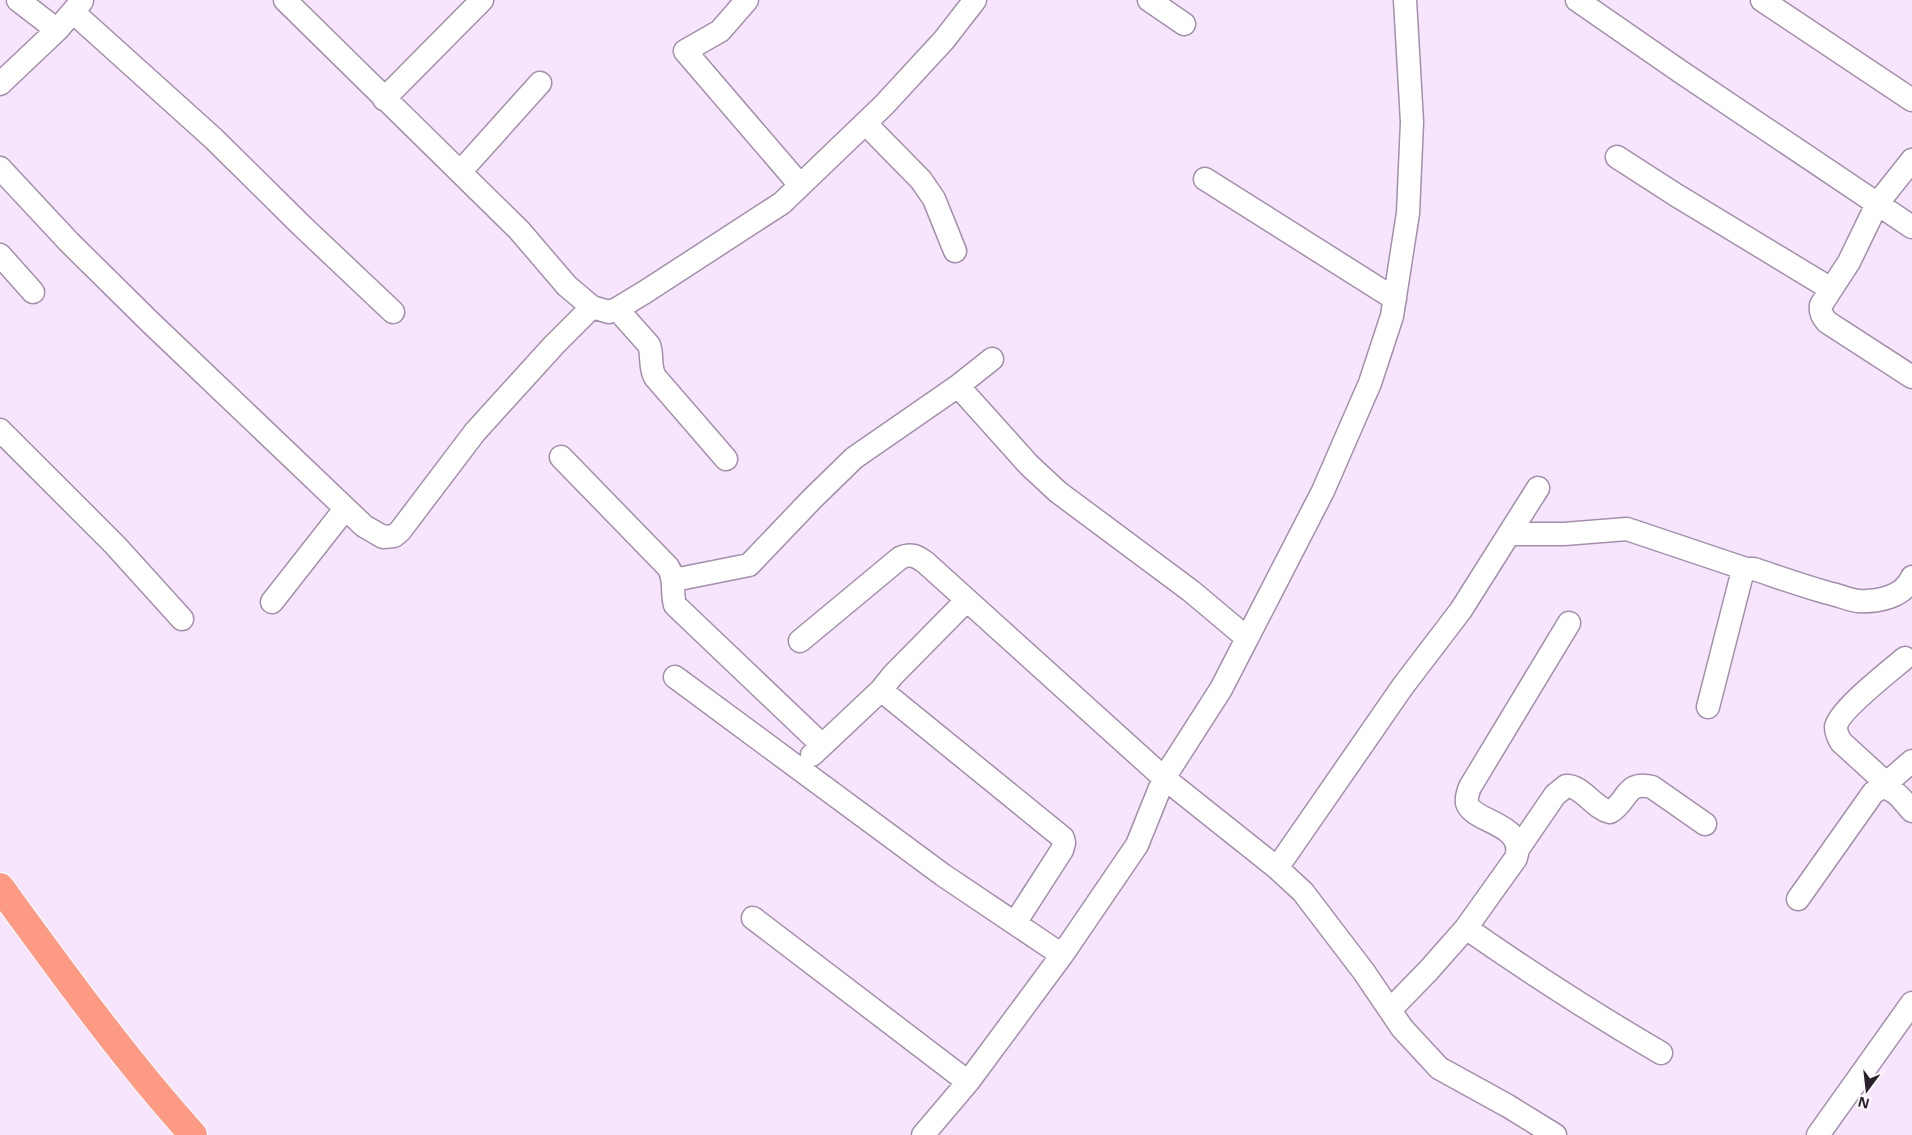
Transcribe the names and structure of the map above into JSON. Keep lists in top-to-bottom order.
{
  "north": "bottom"
}
